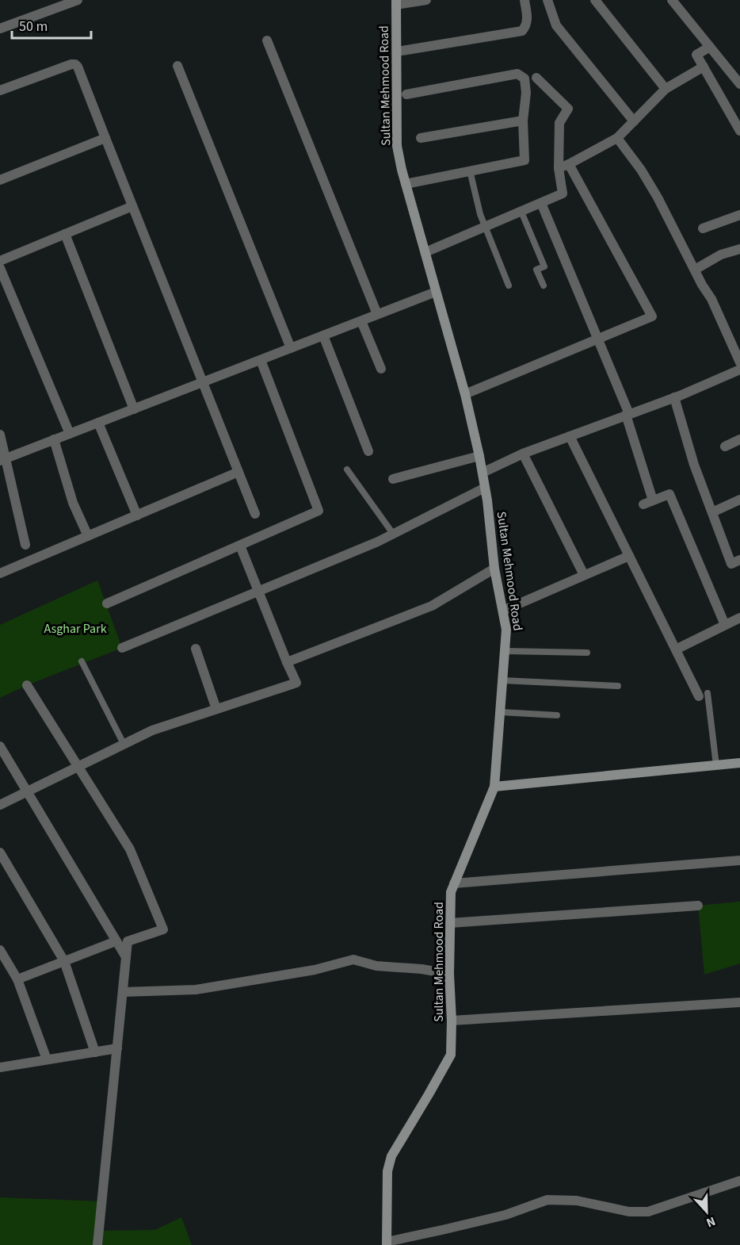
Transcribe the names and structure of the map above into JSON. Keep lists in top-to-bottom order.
{
  "streets": {
    "street": ["Sultan Mehmood Road"]
  },
  "parks": ["Asghar Park"],
  "scale_bar": "50 m",
  "north": "bottom"
}
